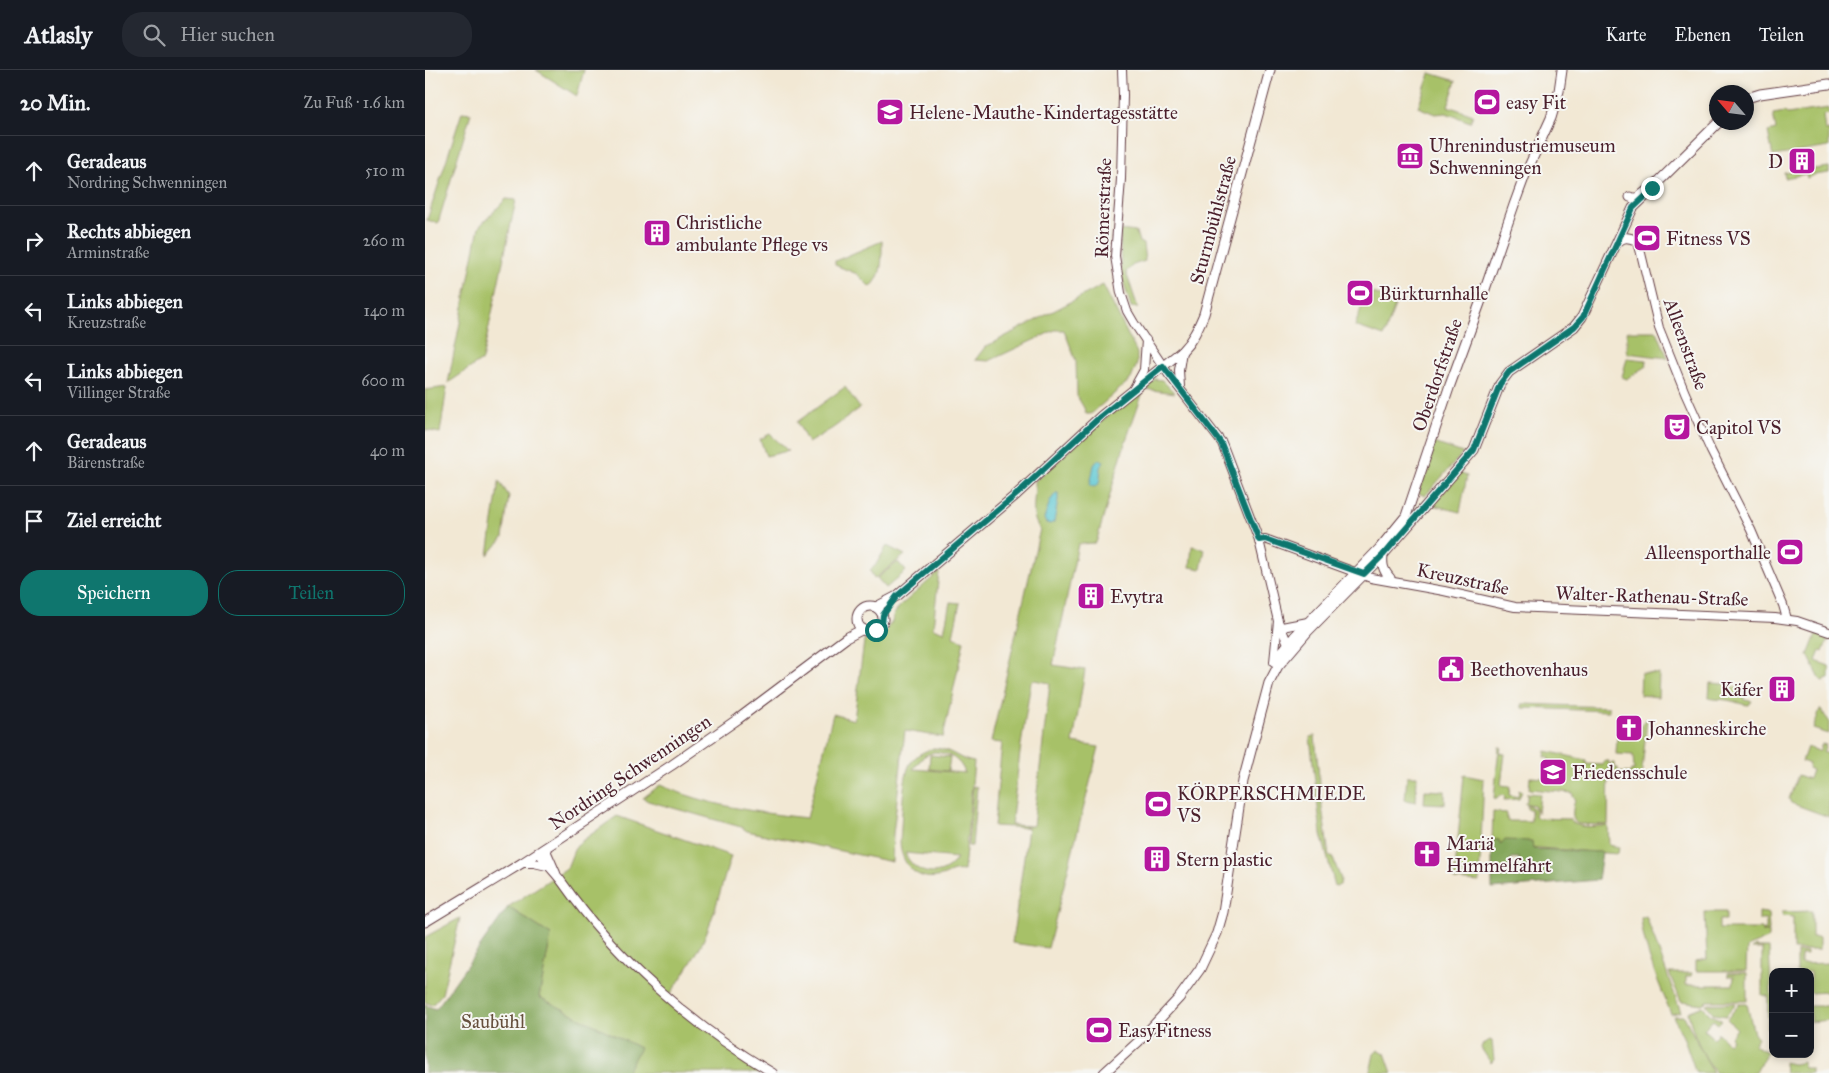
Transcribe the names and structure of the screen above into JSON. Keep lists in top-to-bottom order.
{
  "streets": {
    "main road": ["Sturmbühlstraße", "Oberdorfstraße", "Nordring Schwenningen"],
    "street": [
      "Römerstraße",
      "Alleenstraße",
      "Kreuzstraße",
      "Walter-Rathenau-Straße"
    ]
  },
  "crossings": [
    ["Römerstraße", "Sturmbühlstraße"],
    ["Römerstraße", "Kreuzstraße"],
    ["Alleenstraße", "Walter-Rathenau-Straße"],
    ["Oberdorfstraße", "Kreuzstraße"],
    ["Kreuzstraße", "Walter-Rathenau-Straße"]
  ],
  "parks": ["Saubühl"],
  "places": {
    "sports": [
      "easy Fit",
      "Fitness VS",
      "Bürkturnhalle",
      "Alleensporthalle",
      "KÖRPERSCHMIEDE VS",
      "EasyFitness"
    ],
    "school or university": ["Helene-Mauthe-Kindertagesstätte", "Friedensschule"],
    "museum": ["Uhrenindustriemuseum Schwenningen"],
    "building": [
      "D",
      "Christliche ambulante Pflege vs",
      "Evytra",
      "Käfer",
      "Stern plastic"
    ],
    "theatre": ["Capitol VS"],
    "public building": ["Beethovenhaus"],
    "church": ["Johanneskirche", "Mariä Himmelfahrt"]
  },
  "north": "top left",
  "page": {
    "header": "Atlasly",
    "search": "Hier suchen",
    "nav": ["Karte", "Ebenen", "Teilen"],
    "heading": ["20 Min.", "Zu Fuß · 1.6 km"],
    "list": [
      ["Geradeaus", "Nordring Schwenningen", "510 m"],
      ["Rechts abbiegen", "Arminstraße", "260 m"],
      ["Links abbiegen", "Kreuzstraße", "140 m"],
      ["Links abbiegen", "Villinger Straße", "600 m"],
      ["Geradeaus", "Bärenstraße", "40 m"],
      "Ziel erreicht"
    ],
    "buttons": ["Speichern", "Teilen"],
    "map_buttons": ["+", "−"]
  }
}
